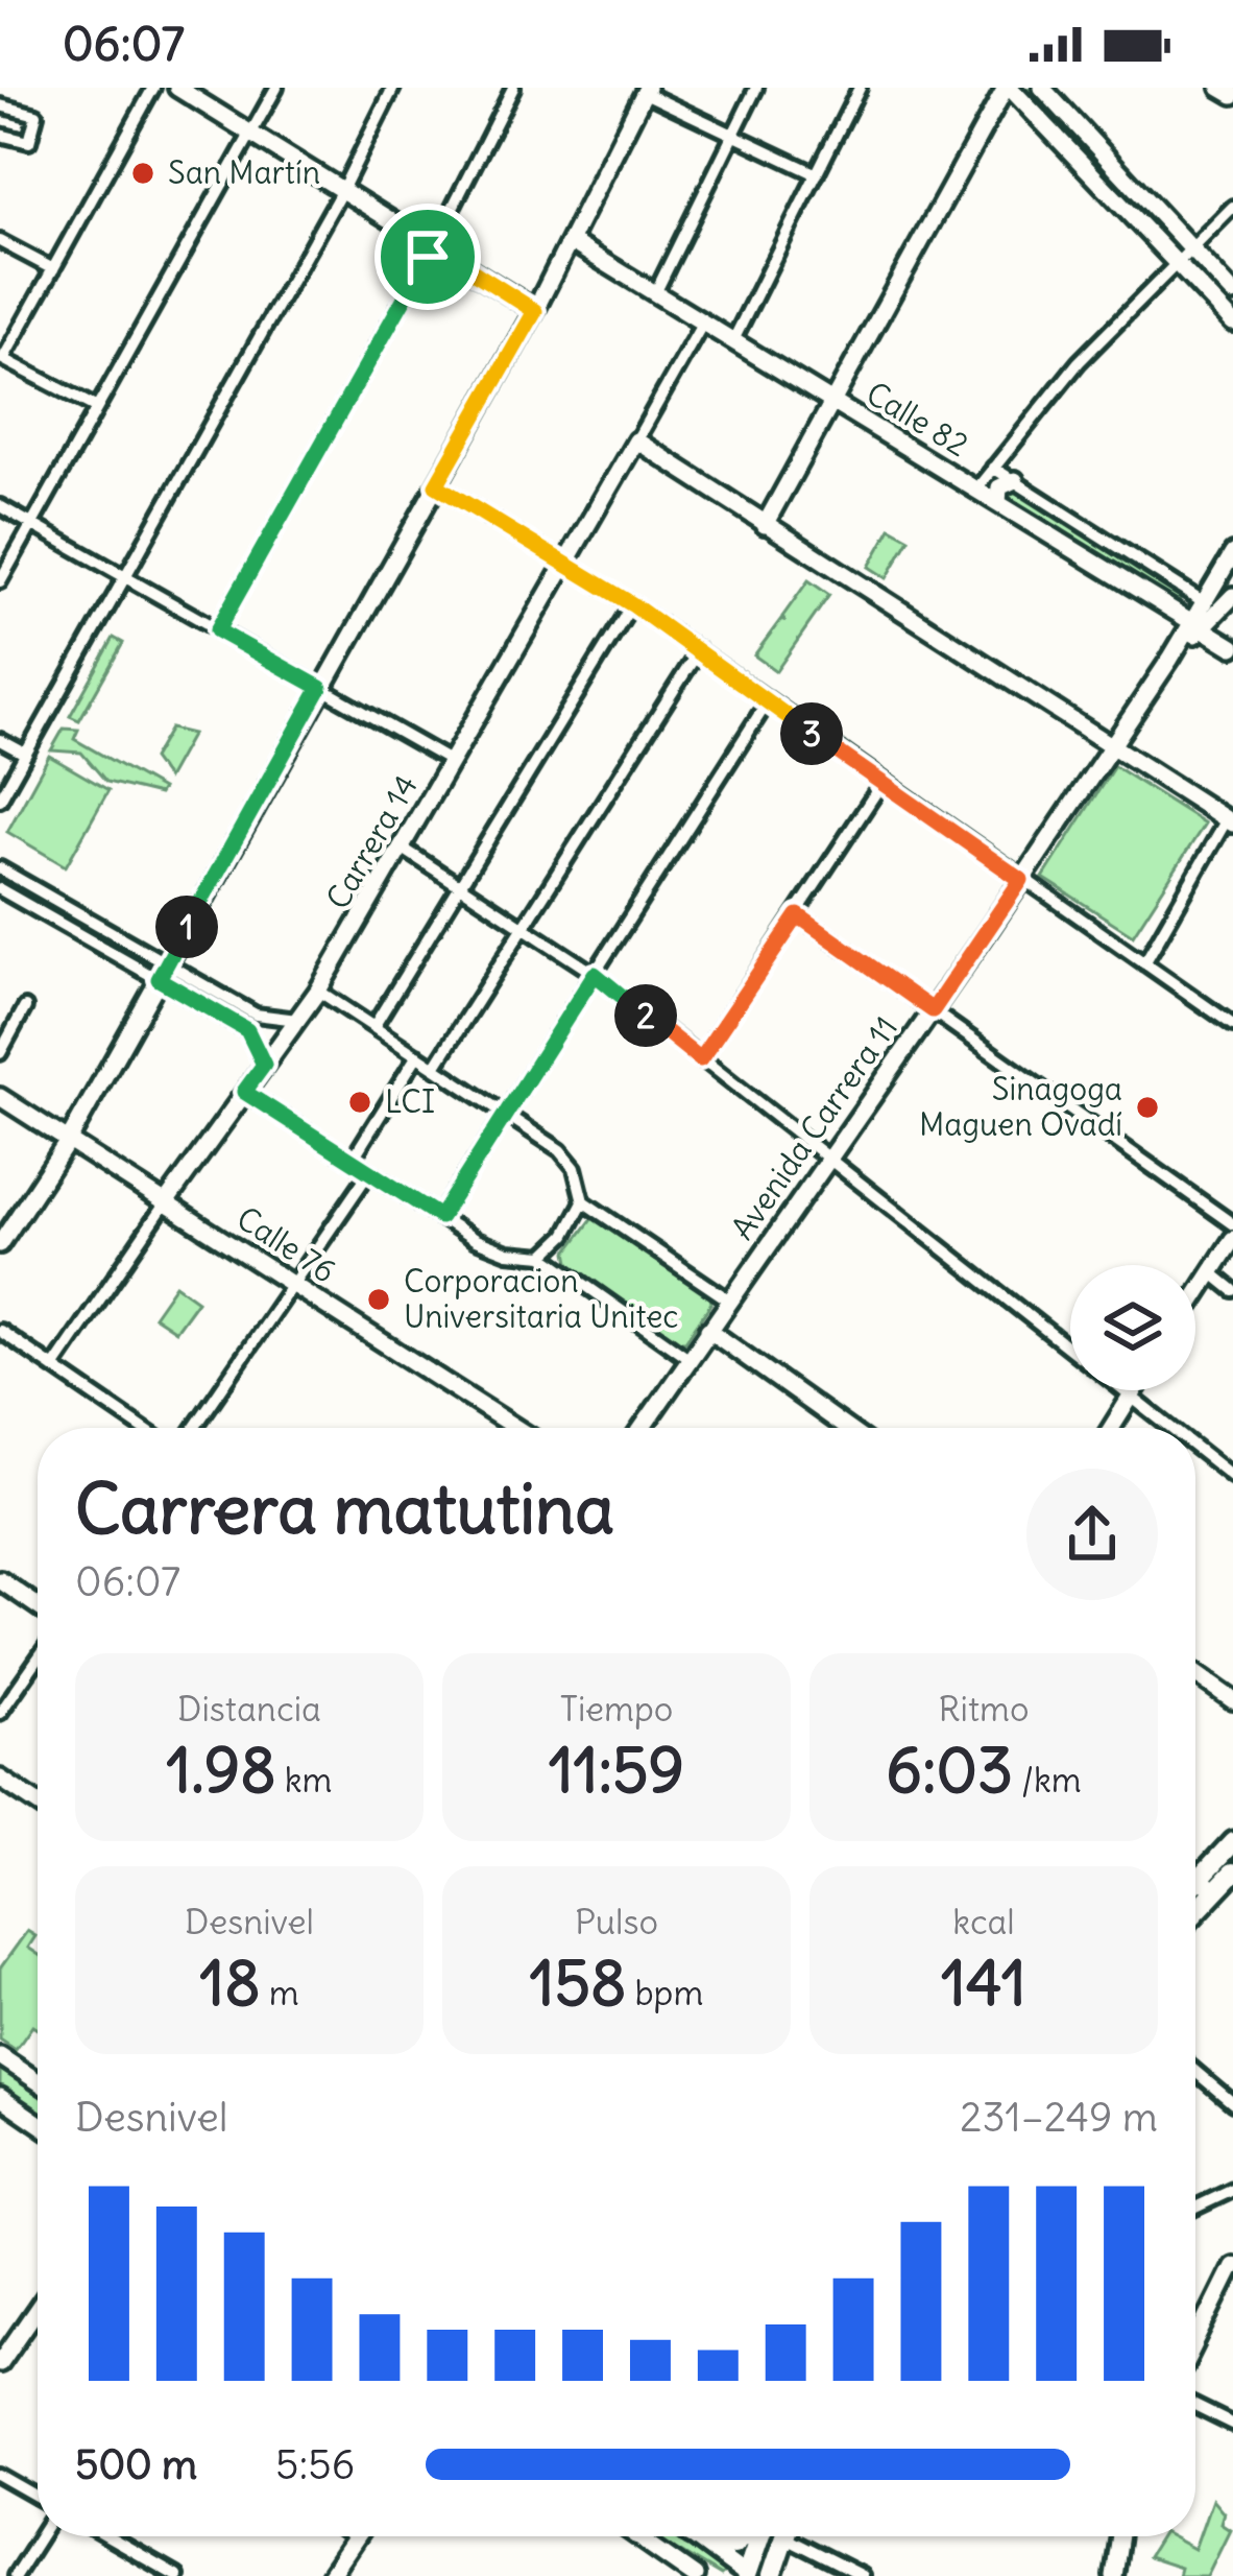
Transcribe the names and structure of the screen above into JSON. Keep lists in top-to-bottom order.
{
  "streets": {
    "main road": [
      "Calle 82",
      "Carrera 14",
      "Avenida Carrera 11",
      "Calle 76"
    ]
  },
  "crossings": [
    ["Calle 82", "Carrera 14"],
    ["Calle 82", "Avenida Carrera 11"],
    ["Carrera 14", "Calle 76"]
  ],
  "places": [
    "San Martín",
    "LCI",
    "Sinagoga Maguen Ovadí",
    "Corporacion Universitaria Unitec"
  ],
  "page": {
    "status": "06:07",
    "pins": ["3", "1", "2"],
    "heading": ["Carrera matutina", "06:07"],
    "stats": [
      ["Distancia", "1.98 km"],
      ["Tiempo", "11:59"],
      ["Ritmo", "6:03 /km"],
      ["Desnivel", "18 m"],
      ["Pulso", "158 bpm"],
      ["kcal", "141"]
    ],
    "chart": ["Desnivel", "231–249 m"],
    "list": [
      {
        "name": "500 m",
        "note": "5:56"
      }
    ]
  }
}
